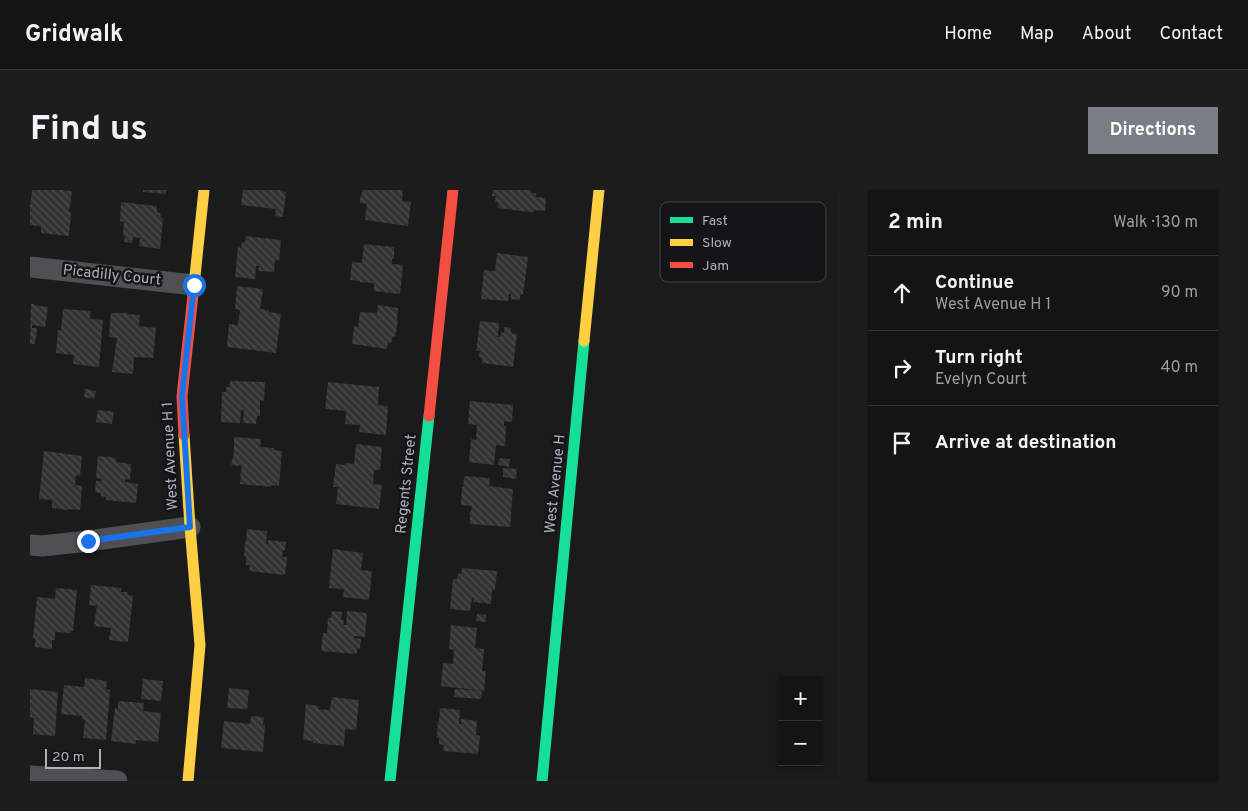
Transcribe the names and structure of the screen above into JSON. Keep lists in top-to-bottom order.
{
  "streets": {
    "street": [
      "Picadilly Court",
      "West Avenue H 1",
      "Regents Street",
      "West Avenue H"
    ]
  },
  "crossings": [
    ["Picadilly Court", "West Avenue H 1"]
  ],
  "legend": ["Fast", "Slow", "Jam"],
  "scale_bar": "20 m",
  "page": {
    "header": "Gridwalk",
    "nav": [
      "Home",
      "Map",
      "About",
      "Contact"
    ],
    "buttons": "Directions",
    "title": "Find us",
    "heading": ["2 min", "Walk · 130 m"],
    "list": [
      ["Continue", "West Avenue H 1", "90 m"],
      ["Turn right", "Evelyn Court", "40 m"],
      "Arrive at destination"
    ],
    "map_buttons": ["+", "−"],
    "scale": "20 m"
  }
}
